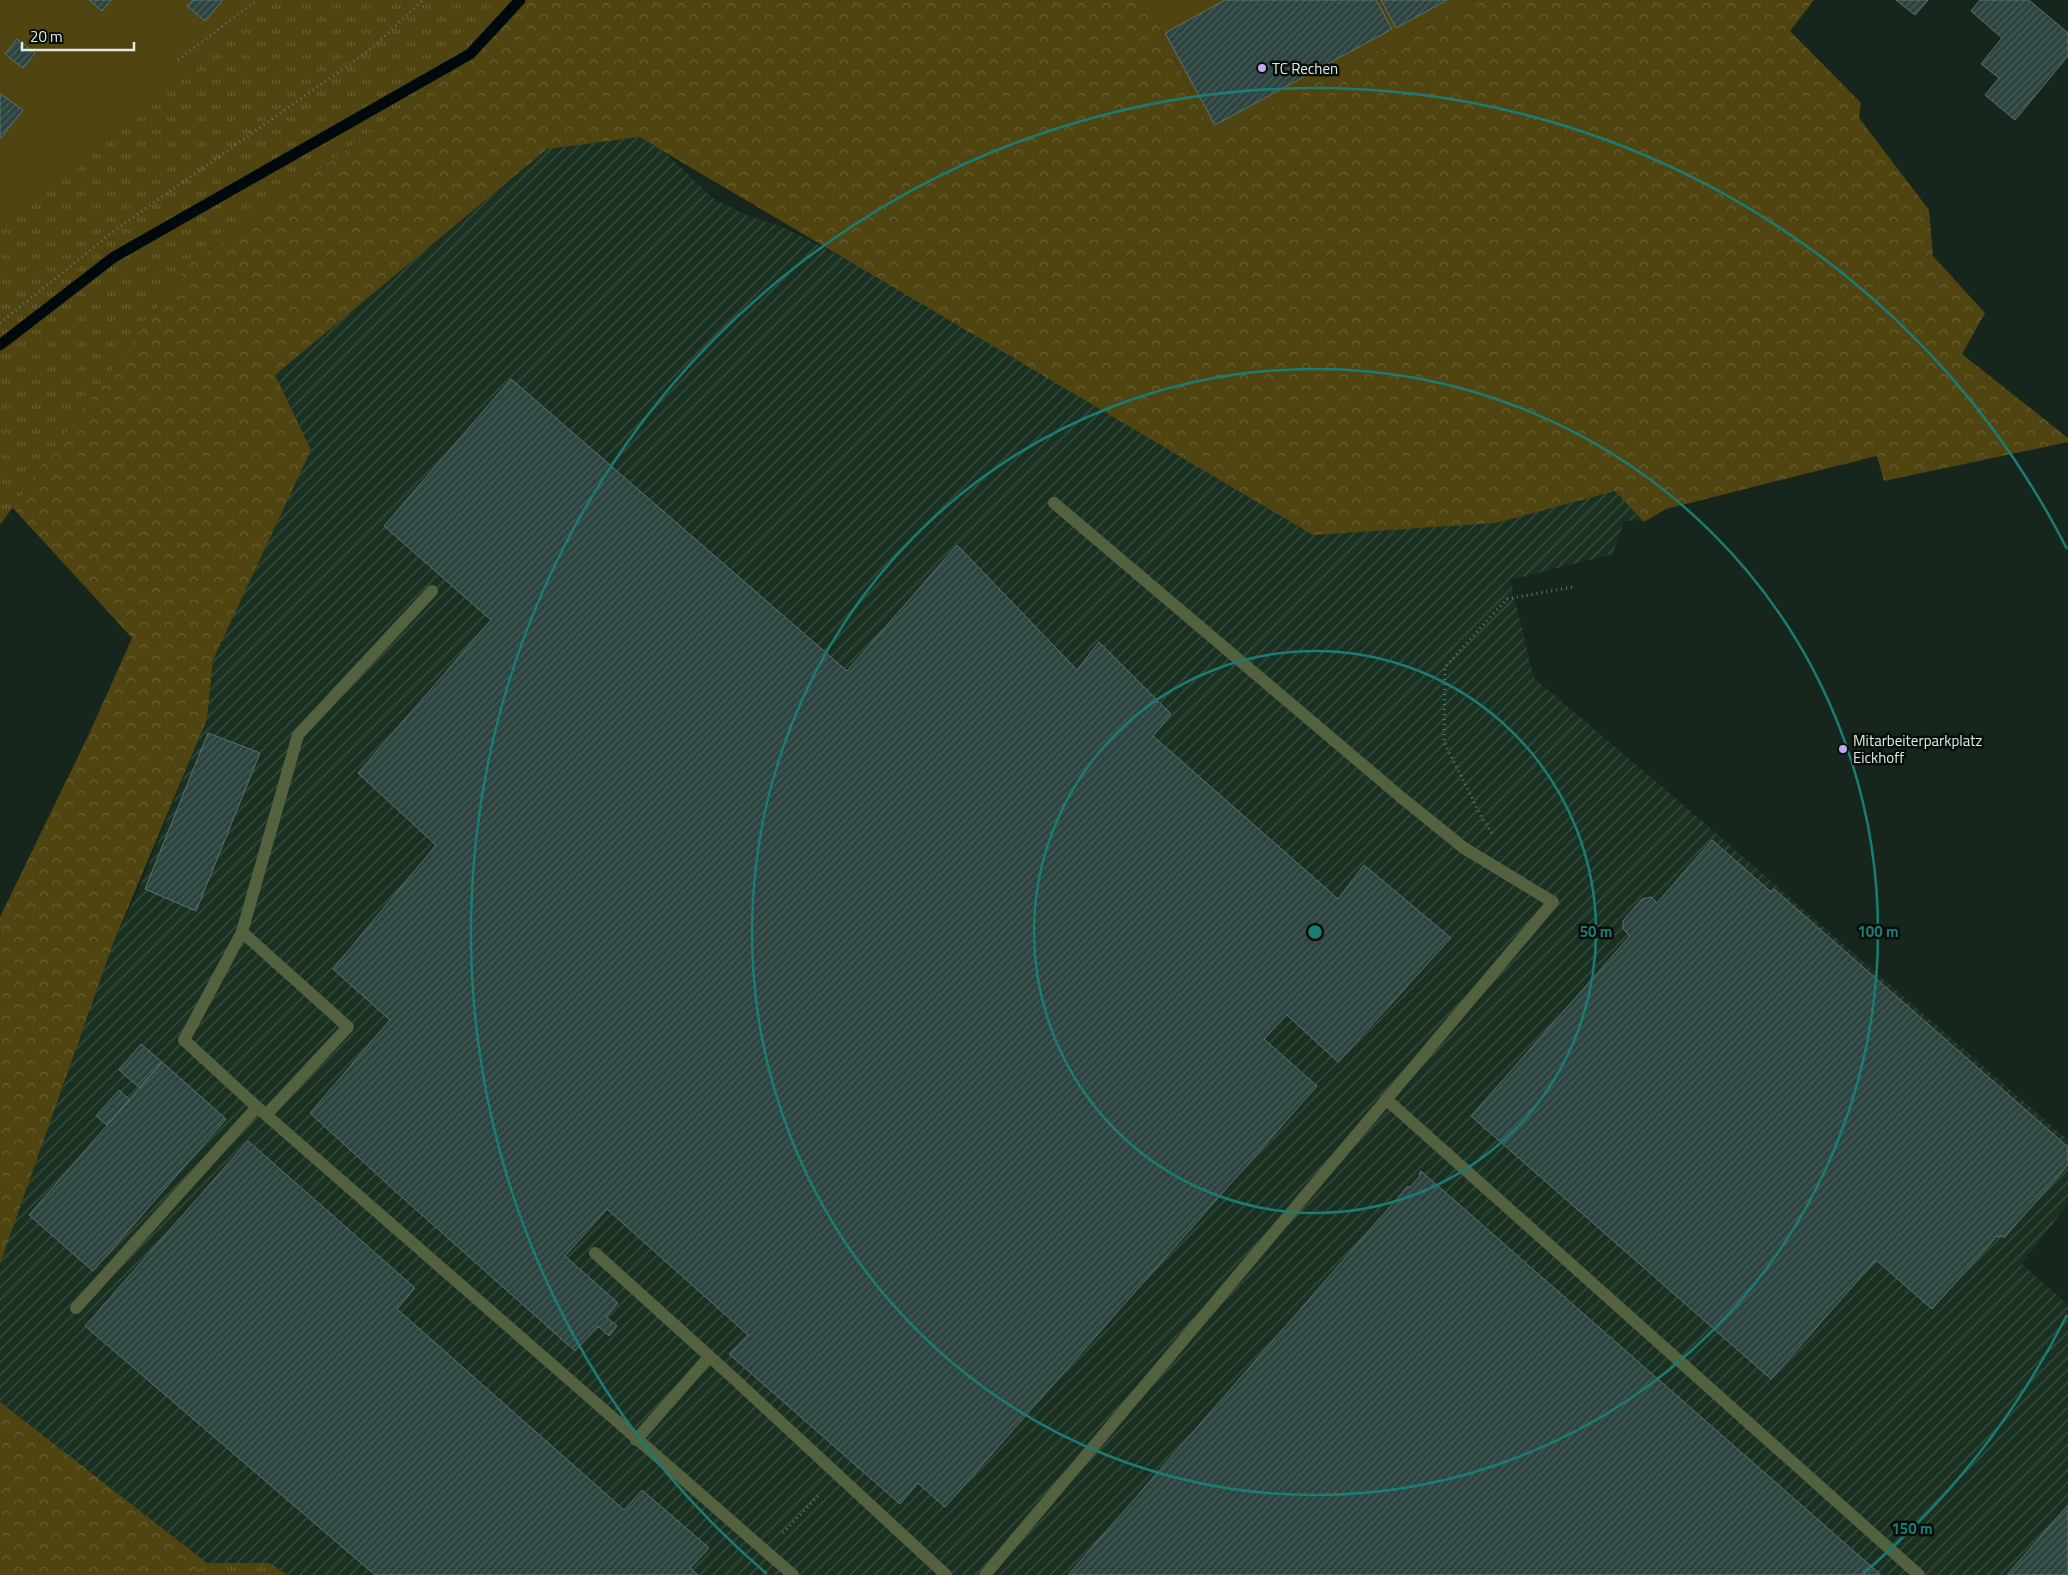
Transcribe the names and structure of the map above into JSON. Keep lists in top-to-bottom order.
{
  "places": ["TC Rechen", "Mitarbeiterparkplatz Eickhoff"],
  "scale_bar": "20 m",
  "rings": ["50 m", "100 m", "150 m"]
}
